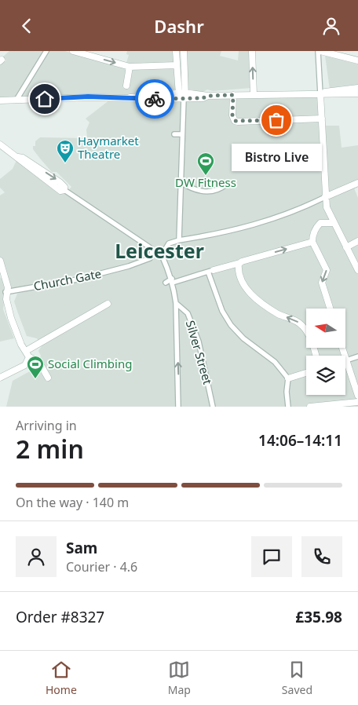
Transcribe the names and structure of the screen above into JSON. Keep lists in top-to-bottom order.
{
  "streets": {
    "street": ["Church Gate", "Silver Street"]
  },
  "districts": ["Leicester"],
  "places": {
    "other": ["Bistro Live"],
    "theatre": ["Haymarket Theatre"],
    "sports": ["DW Fitness", "Social Climbing"]
  },
  "north": "left",
  "page": {
    "header": "Dashr",
    "bubble": "Bistro Live",
    "heading": ["2 min", "Arriving in", "14:06–14:11"],
    "panel": [
      "Sam",
      "Courier · 4.6",
      "Order #8327",
      "£35.98"
    ],
    "bar": "On the way · 140 m",
    "tabs": ["Home", "Map", "Saved"]
  }
}
